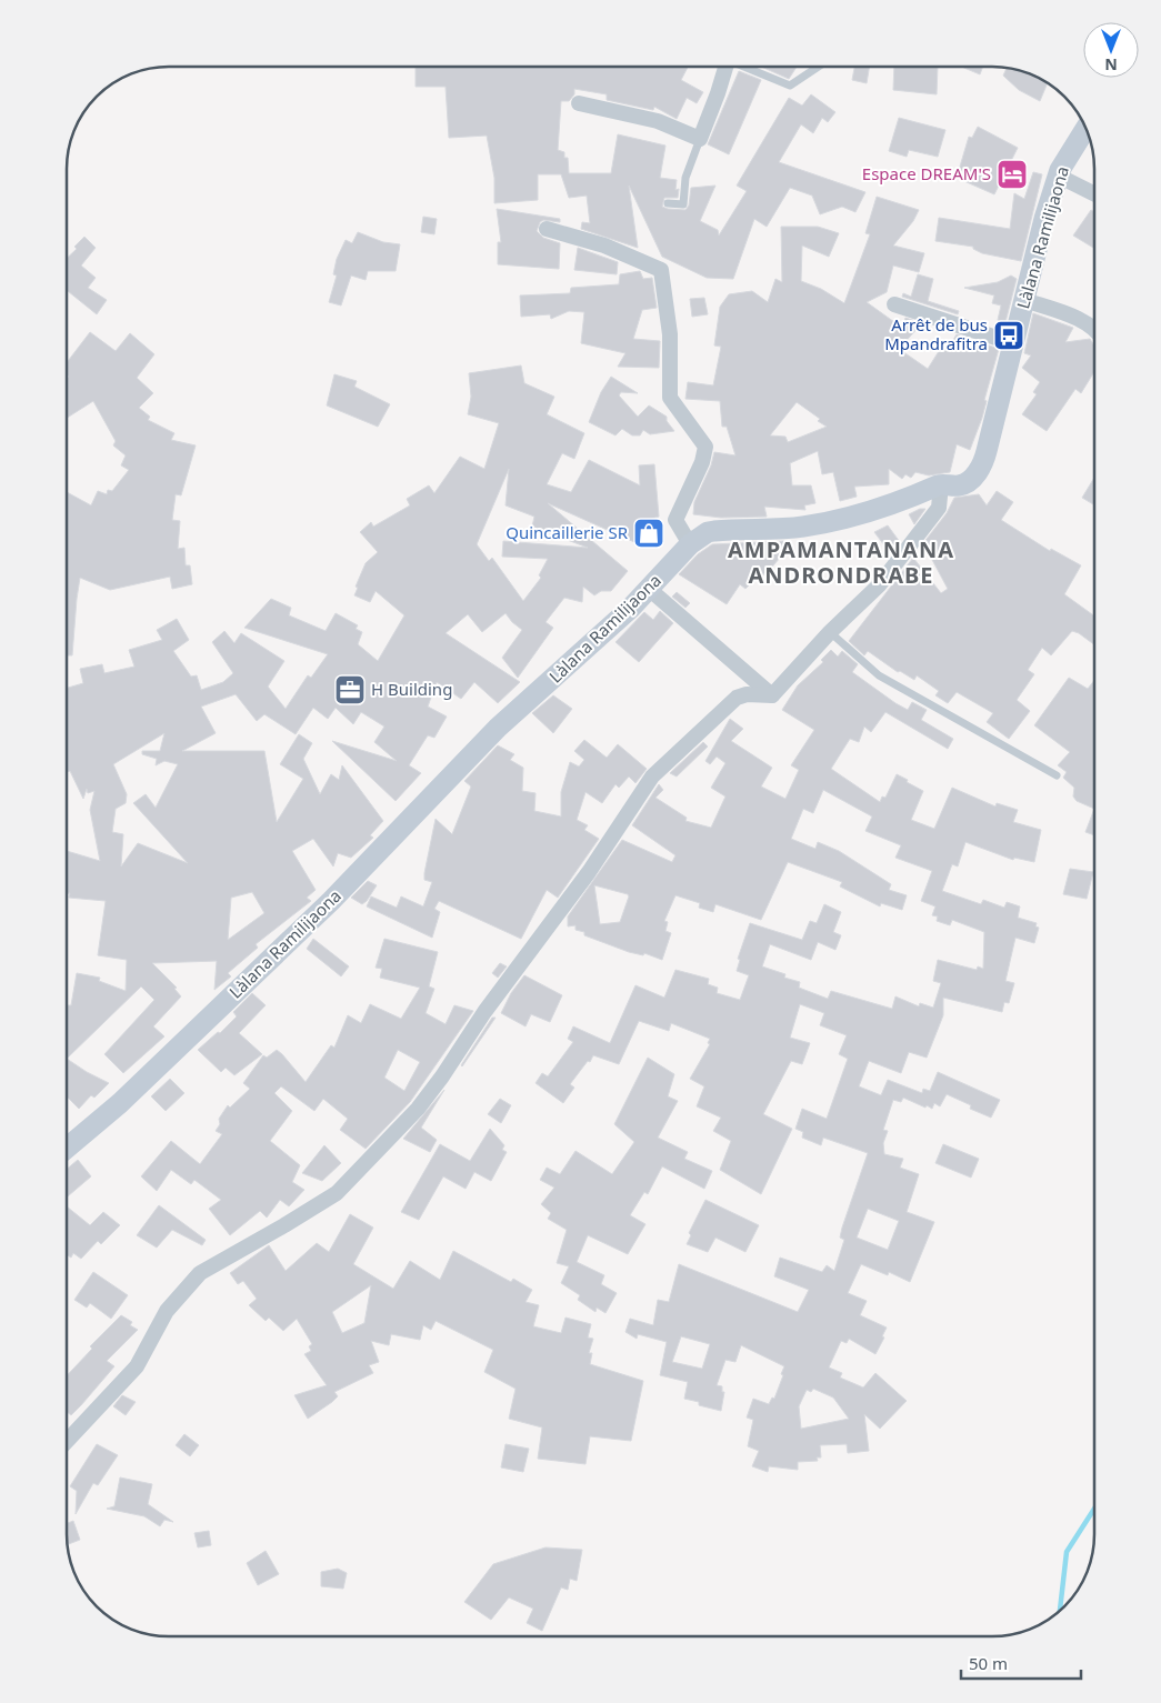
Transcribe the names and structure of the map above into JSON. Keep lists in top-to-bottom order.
{
  "streets": {
    "street": ["Làlana Ramilijaona"]
  },
  "districts": ["AMPAMANTANANA ANDRONDRABE"],
  "places": {
    "hotel": ["Espace DREAM'S"],
    "bus stop": ["Arrêt de bus Mpandrafitra"],
    "shop": ["Quincaillerie SR"],
    "office": ["H Building"]
  },
  "scale_bar": "50 m",
  "north": "bottom"
}
